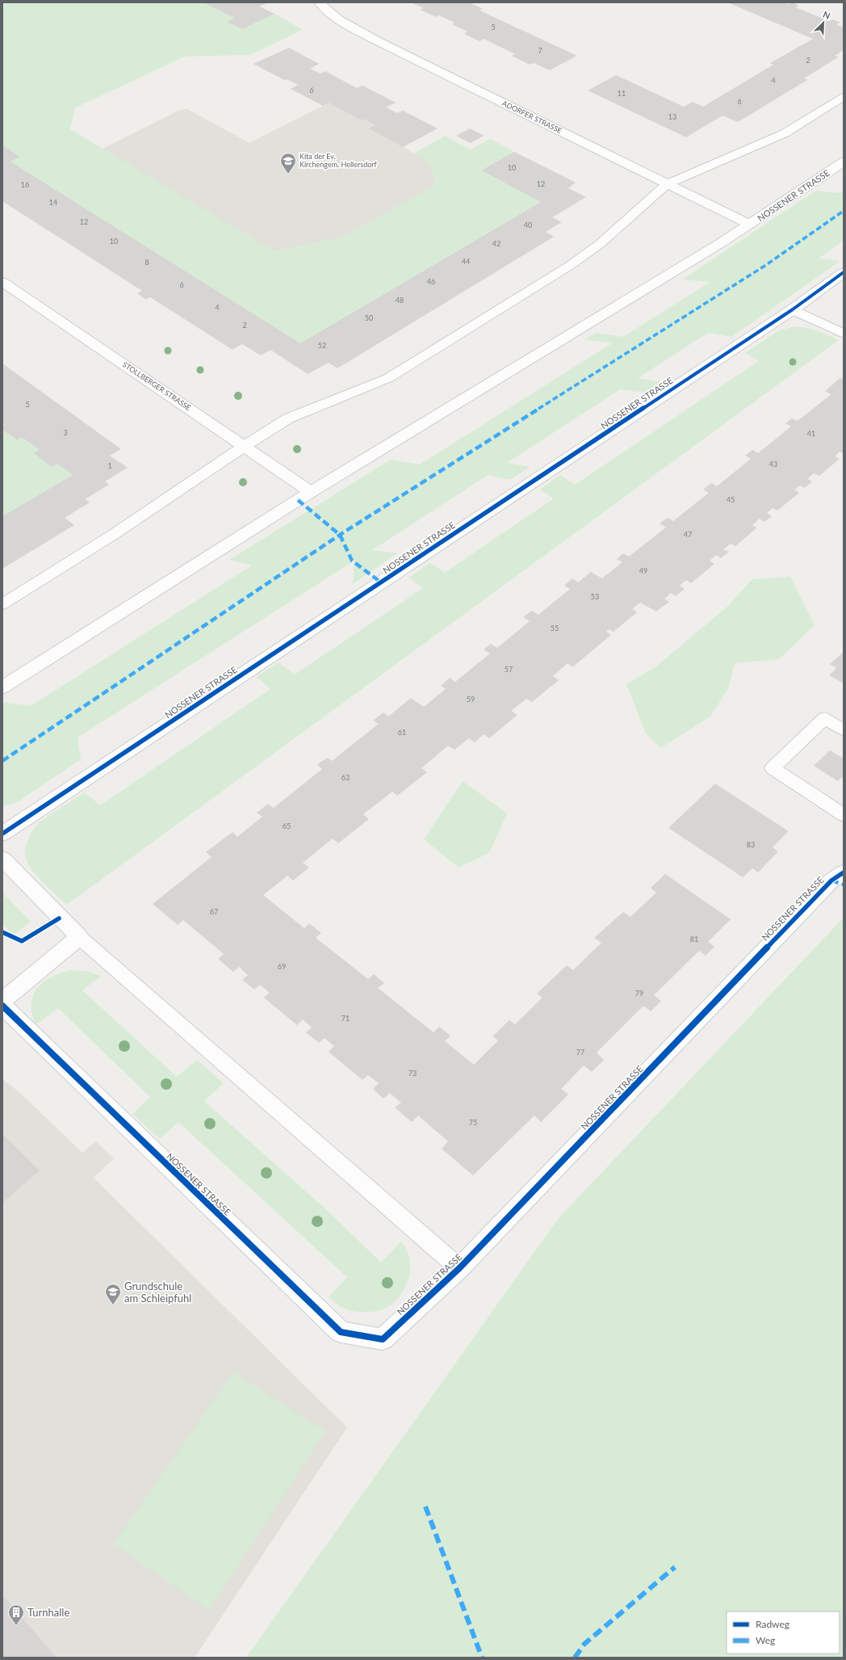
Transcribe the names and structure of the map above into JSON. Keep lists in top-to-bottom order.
{
  "streets": {
    "street": ["ADORFER STRASSE", "NOSSENER STRASSE", "STOLLBERGER STRASSE"]
  },
  "crossings": [
    ["ADORFER STRASSE", "NOSSENER STRASSE"],
    ["NOSSENER STRASSE", "STOLLBERGER STRASSE"]
  ],
  "places": {
    "school or university": ["Kita der Ev. Kirchengem. Hellersdorf", "Grundschule am Schleipfuhl"],
    "building": ["Turnhalle"]
  },
  "house_numbers": [
    "5",
    "7",
    "2",
    "4",
    "6",
    "11",
    "6",
    "13",
    "10",
    "12",
    "16",
    "14",
    "12",
    "40",
    "10",
    "42",
    "44",
    "8",
    "46",
    "6",
    "48",
    "4",
    "50",
    "2",
    "52",
    "5",
    "3",
    "41",
    "43",
    "1",
    "45",
    "47",
    "49",
    "53",
    "55",
    "57",
    "59",
    "61",
    "63",
    "65",
    "83",
    "67",
    "81",
    "69",
    "79",
    "71",
    "77",
    "73",
    "75"
  ],
  "legend": ["Radweg", "Weg"],
  "north": "top right"
}
